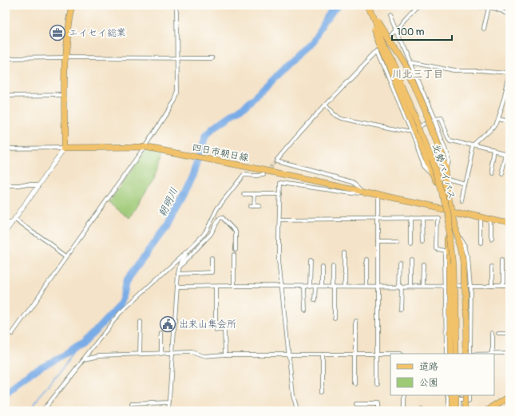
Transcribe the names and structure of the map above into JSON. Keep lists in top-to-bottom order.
{
  "streets": {
    "main road": ["四日市朝日線", "北勢バイパス"]
  },
  "districts": ["川北三丁目"],
  "water": ["朝明川"],
  "places": {
    "office": ["エイセイ総業"],
    "public building": ["出来山集会所"]
  },
  "legend": ["道路", "公園"],
  "scale_bar": "100 m"
}
